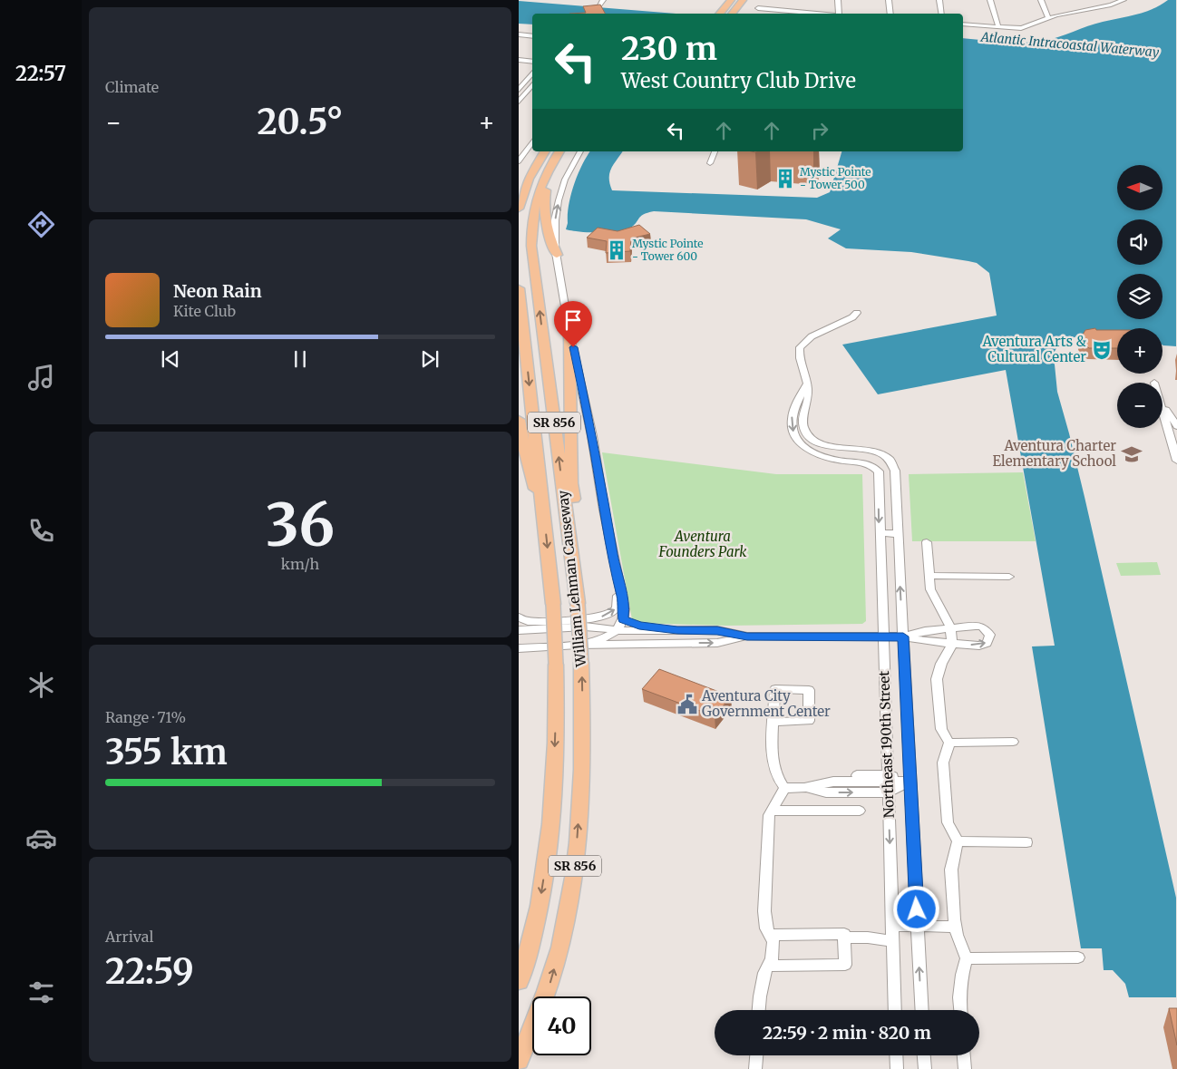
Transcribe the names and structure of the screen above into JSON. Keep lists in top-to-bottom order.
{
  "streets": {
    "highway": ["SR 856", "William Lehman Causeway"],
    "street": ["Northeast 190th Street"]
  },
  "water": ["Atlantic Intracoastal Waterway"],
  "parks": ["Aventura Founders Park"],
  "places": {
    "building": ["Mystic Pointe - Tower 500", "Mystic Pointe - Tower 600"],
    "theatre": ["Aventura Arts & Cultural Center"],
    "school or university": ["Aventura Charter Elementary School"],
    "public building": ["Aventura City Government Center"]
  },
  "north": "left",
  "page": {
    "tabs": "22:57",
    "tile": [
      "Climate",
      ["36", "km/h"],
      ["Range · 71%", "355 km"],
      ["Arrival", "22:59"]
    ],
    "turn": ["230 m", "West Country Club Drive"],
    "heat": ["−", "20.5°", "+"],
    "map_buttons": ["+", "−"],
    "song": ["Neon Rain", "Kite Club"],
    "limit": "40",
    "trip": "22:59 · 2 min · 820 m"
  }
}
